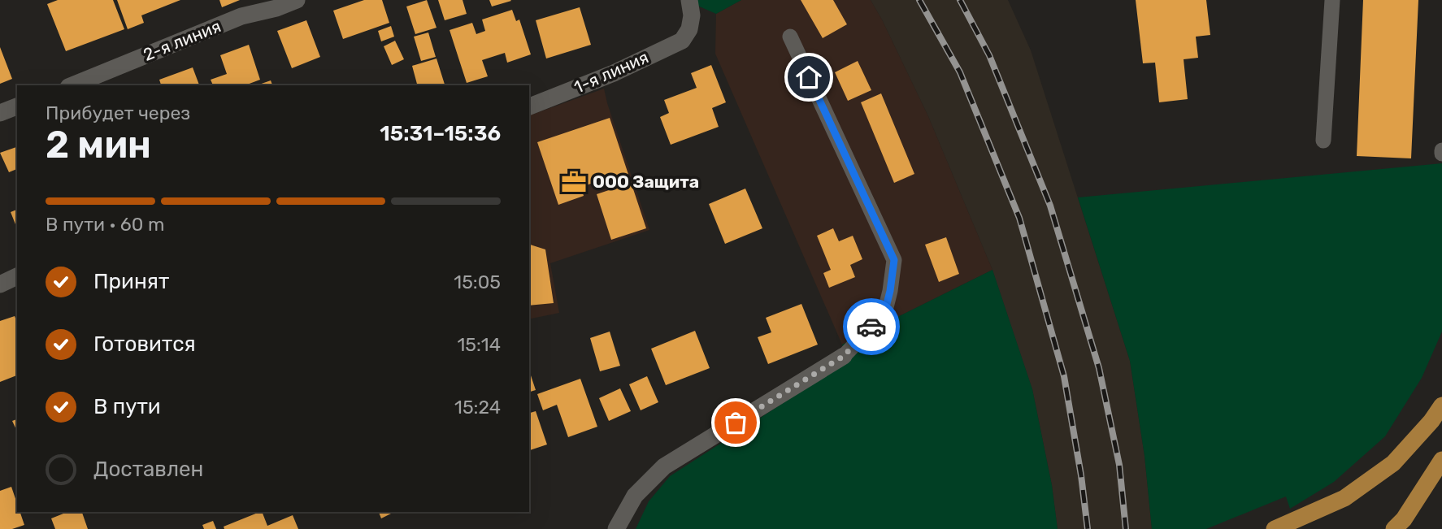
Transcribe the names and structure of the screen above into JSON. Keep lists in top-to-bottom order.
{
  "streets": {
    "street": ["2-я линия", "1-я линия"]
  },
  "places": {
    "office": ["ООО Защита"]
  },
  "page": {
    "heading": ["2 мин", "Прибудет через", "15:31–15:36"],
    "bar": "В пути · 60 m",
    "list": [
      ["Принят", "15:05"],
      ["Готовится", "15:14"],
      ["В пути", "15:24"],
      "Доставлен"
    ]
  }
}
